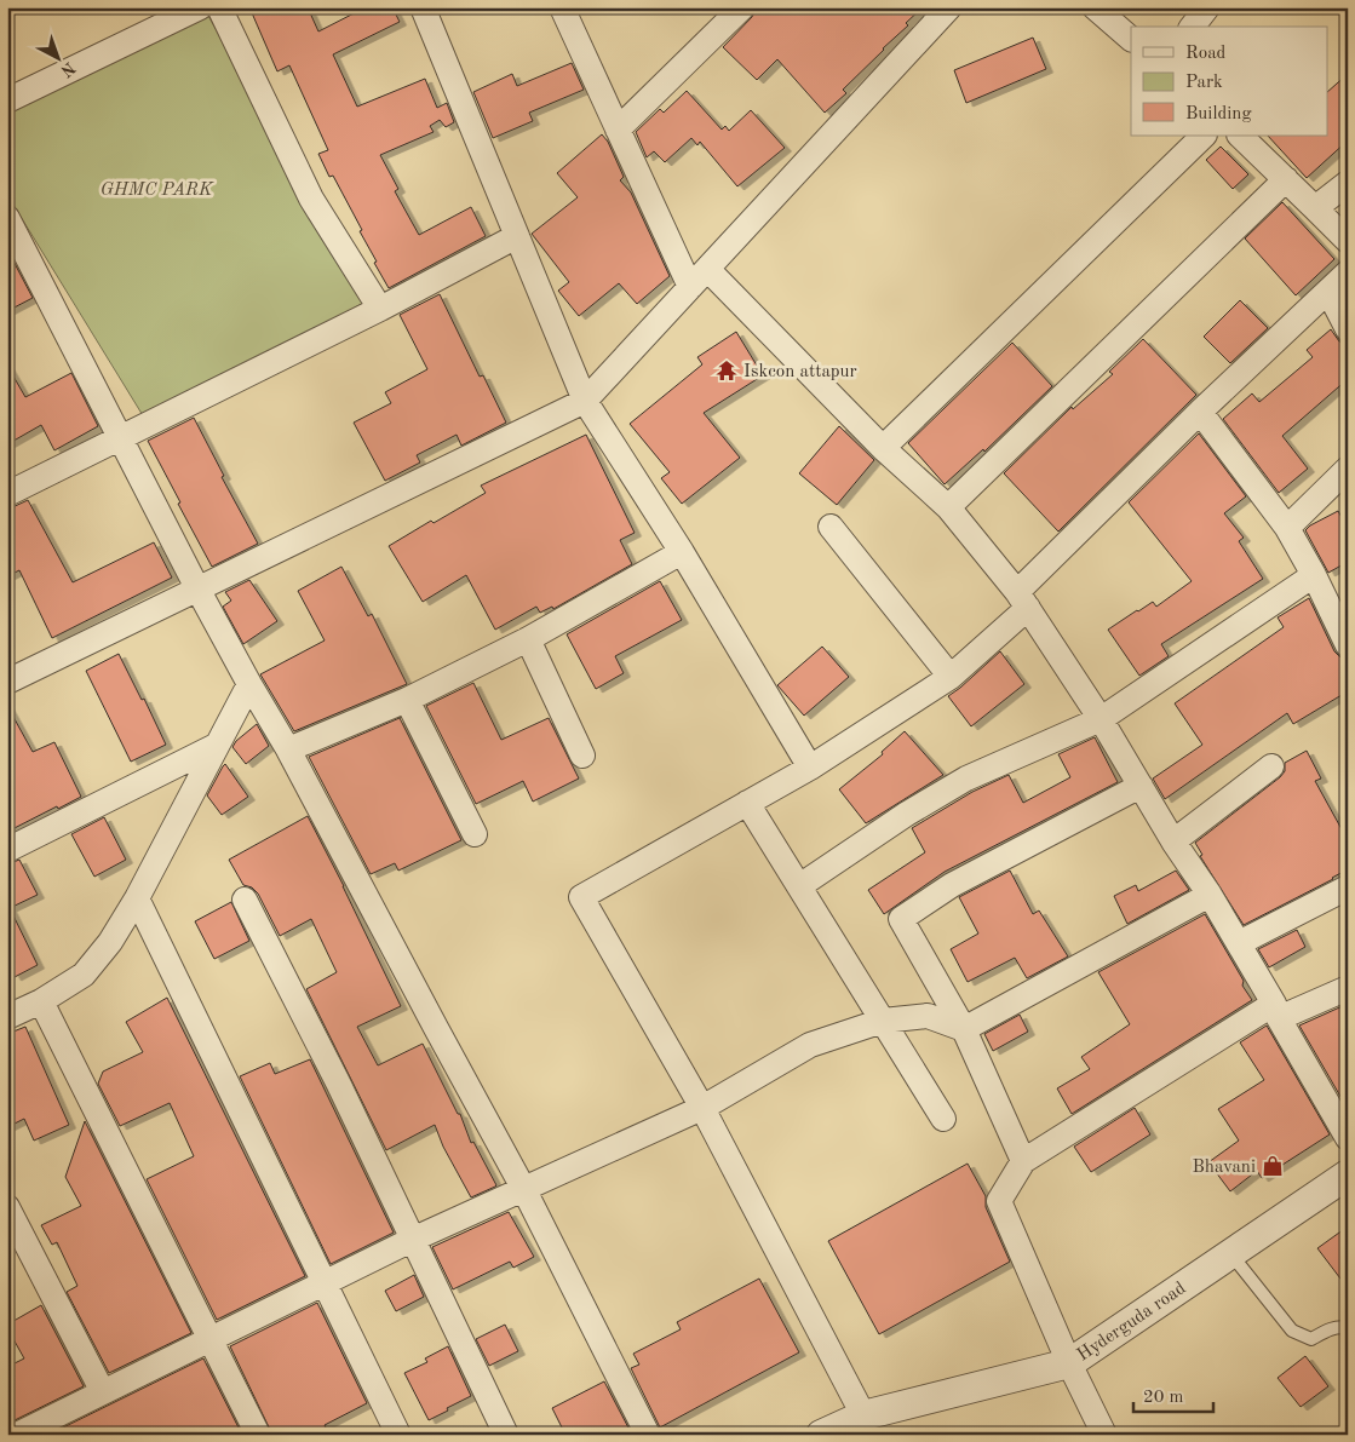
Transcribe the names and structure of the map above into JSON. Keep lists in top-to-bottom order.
{
  "streets": {
    "street": ["Hyderguda road"]
  },
  "parks": ["GHMC PARK"],
  "places": {
    "temple": ["Iskcon attapur"],
    "shop": ["Bhavani"]
  },
  "legend": ["Road", "Park", "Building"],
  "scale_bar": "20 m",
  "north": "bottom right"
}
